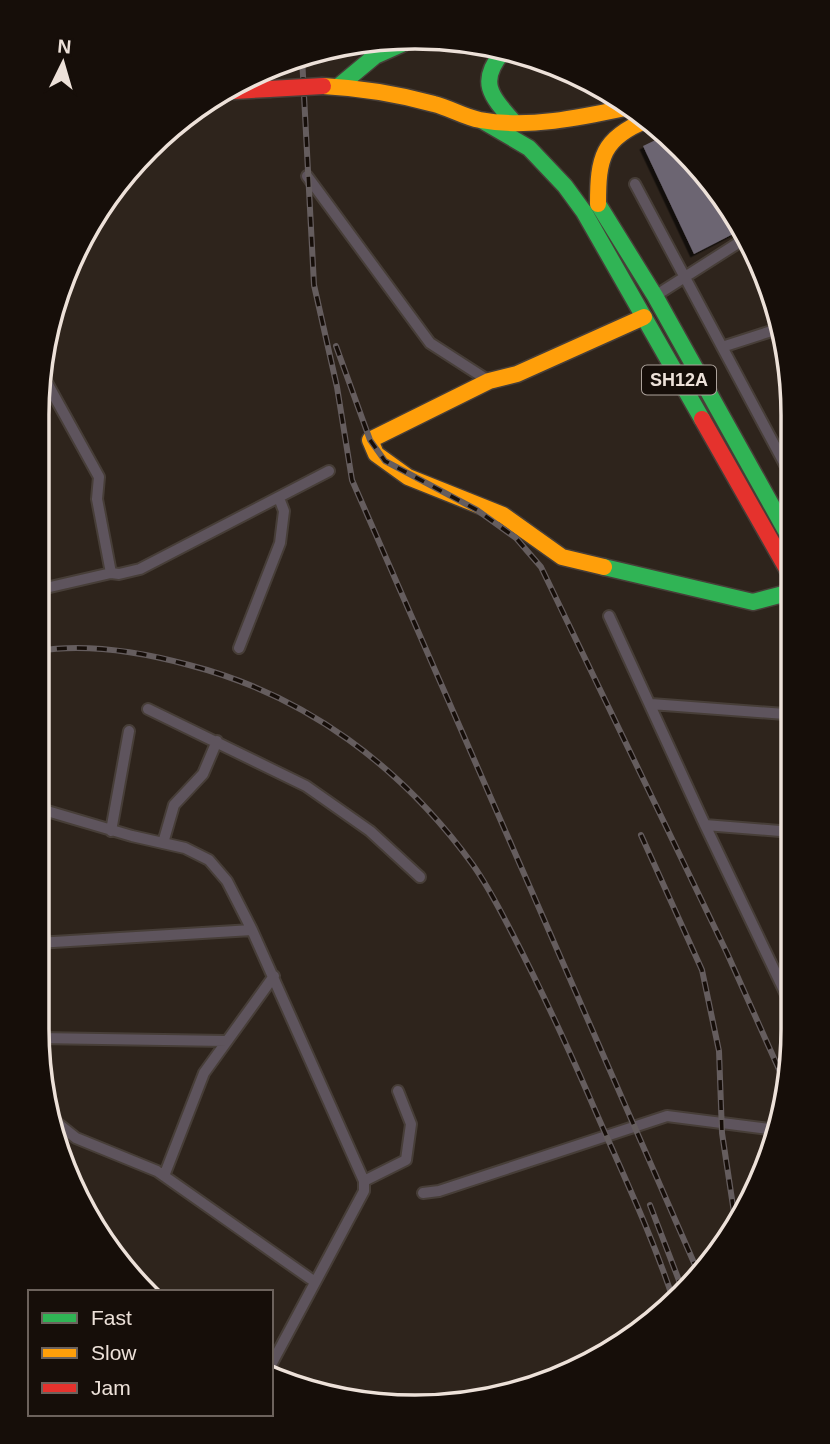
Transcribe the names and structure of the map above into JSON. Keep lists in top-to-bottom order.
{
  "streets": {
    "main road": ["SH12A"]
  },
  "legend": ["Fast", "Slow", "Jam"],
  "north": "top"
}
